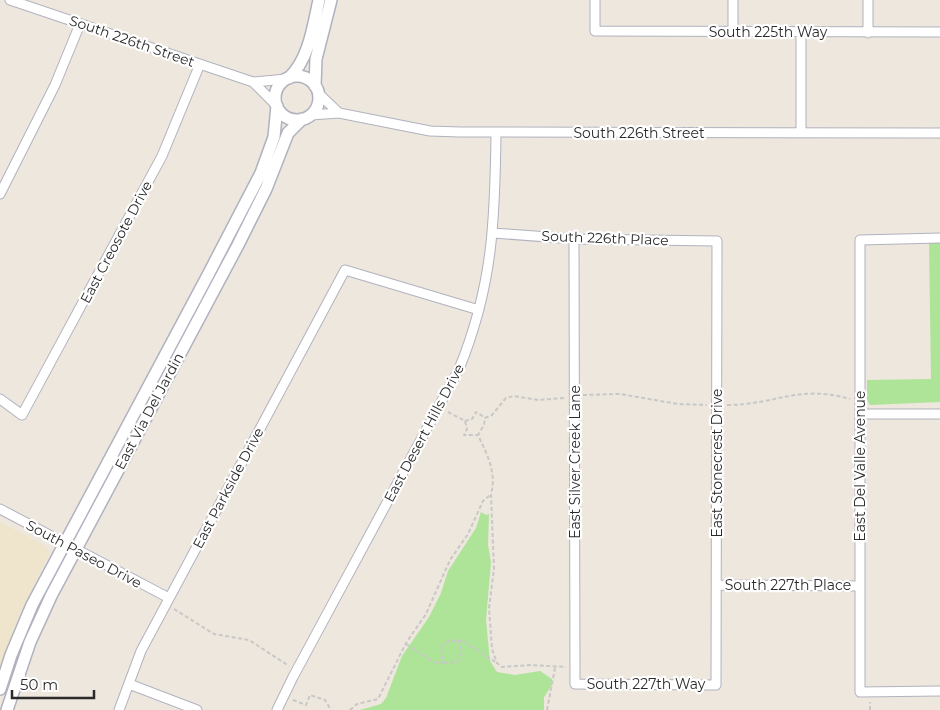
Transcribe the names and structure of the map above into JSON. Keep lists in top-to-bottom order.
{
  "streets": {
    "street": [
      "South 225th Way",
      "South 226th Street",
      "South 226th Place",
      "East Creosote Drive",
      "East Via Del Jardin",
      "East Desert Hills Drive",
      "East Silver Creek Lane",
      "East Stonecrest Drive",
      "East Del Valle Avenue",
      "East Parkside Drive",
      "South Paseo Drive",
      "South 227th Place",
      "South 227th Way"
    ]
  },
  "crossings": [
    ["South 226th Street", "East Creosote Drive"],
    ["South 226th Street", "East Via Del Jardin"],
    ["South 226th Street", "East Desert Hills Drive"],
    ["South 226th Place", "East Desert Hills Drive"],
    ["South 226th Place", "East Silver Creek Lane"],
    ["South 226th Place", "East Stonecrest Drive"],
    ["East Via Del Jardin", "South Paseo Drive"],
    ["East Desert Hills Drive", "East Parkside Drive"],
    ["East Silver Creek Lane", "South 227th Way"],
    ["East Stonecrest Drive", "South 227th Place"],
    ["East Stonecrest Drive", "South 227th Way"],
    ["East Del Valle Avenue", "South 227th Place"],
    ["East Parkside Drive", "South Paseo Drive"]
  ],
  "scale_bar": "50 m"
}
